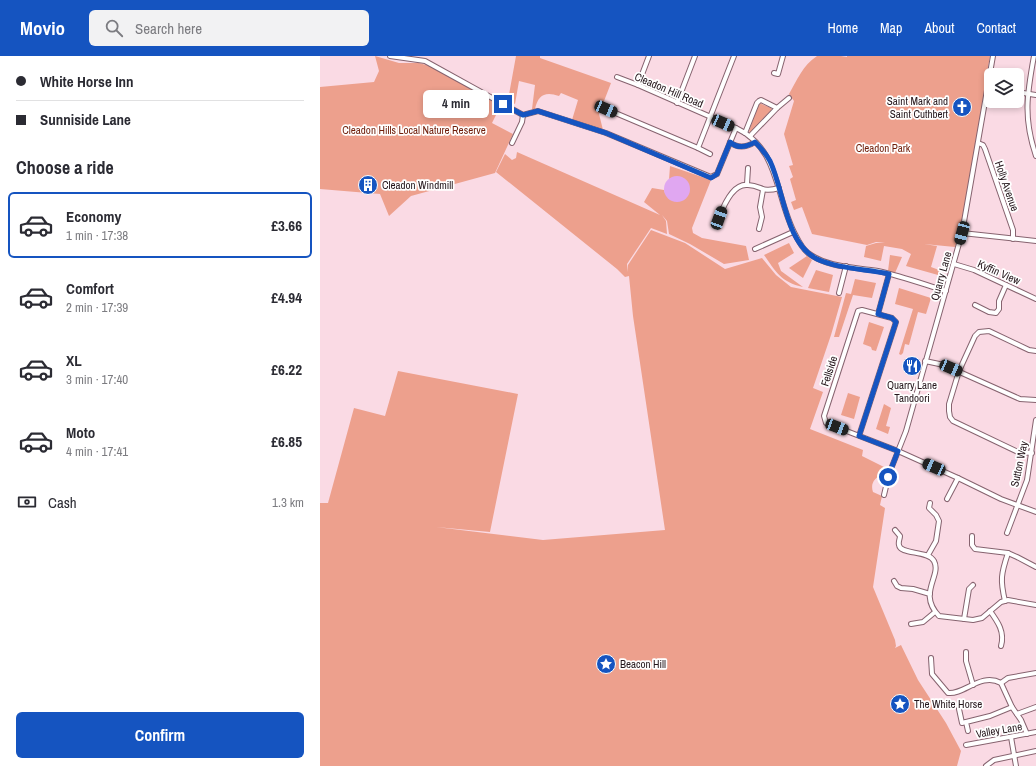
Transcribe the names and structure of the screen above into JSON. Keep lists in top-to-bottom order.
{
  "streets": {
    "street": [
      "Cleadon Hill Road",
      "Holly Avenue",
      "Kyffin View",
      "Quarry Lane",
      "Fellside",
      "Sutton Way",
      "Valley Lane"
    ]
  },
  "crossings": [
    ["Cleadon Hill Road", "Quarry Lane"],
    ["Holly Avenue", "Quarry Lane"],
    ["Kyffin View", "Quarry Lane"]
  ],
  "parks": ["Cleadon Hills Local Nature Reserve", "Cleadon Park"],
  "places": {
    "church": ["Saint Mark and Saint Cuthbert"],
    "building": ["Cleadon Windmill"],
    "restaurant": ["Quarry Lane Tandoori"],
    "place": ["Beacon Hill", "The White Horse"]
  },
  "page": {
    "header": "Movio",
    "search": "Search here",
    "nav": [
      "Home",
      "Map",
      "About",
      "Contact"
    ],
    "banner": ["White Horse Inn", "Sunniside Lane"],
    "bubble": "4 min",
    "heading": "Choose a ride",
    "list": [
      {
        "name": "Economy",
        "note": "1 min · 17:38",
        "value": "£3.66"
      },
      {
        "name": "Comfort",
        "note": "2 min · 17:39",
        "value": "£4.94"
      },
      {
        "name": "XL",
        "note": "3 min · 17:40",
        "value": "£6.22"
      },
      {
        "name": "Moto",
        "note": "4 min · 17:41",
        "value": "£6.85"
      }
    ],
    "pay": ["Cash", "1.3 km"],
    "buttons": "Confirm"
  }
}
